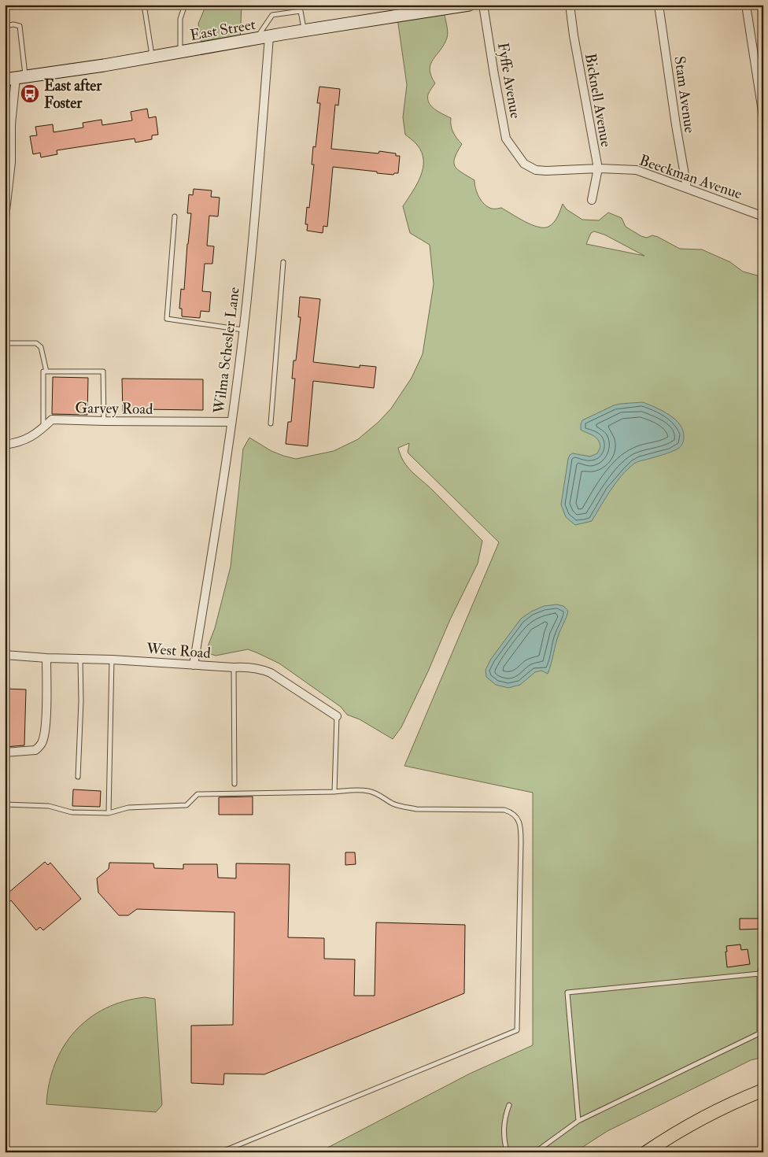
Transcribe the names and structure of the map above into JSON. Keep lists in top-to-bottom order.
{
  "streets": {
    "main road": ["East Street"],
    "street": [
      "Fyffe Avenue",
      "Stam Avenue",
      "Bicknell Avenue",
      "Beeckman Avenue",
      "Wilma Schesler Lane",
      "Garvey Road",
      "West Road"
    ]
  },
  "crossings": [
    ["East Street", "Wilma Schesler Lane"],
    ["Fyffe Avenue", "Beeckman Avenue"],
    ["Stam Avenue", "Beeckman Avenue"],
    ["Bicknell Avenue", "Beeckman Avenue"],
    ["Wilma Schesler Lane", "Garvey Road"],
    ["Wilma Schesler Lane", "West Road"]
  ],
  "places": {
    "bus stop": ["East after Foster"]
  }
}
